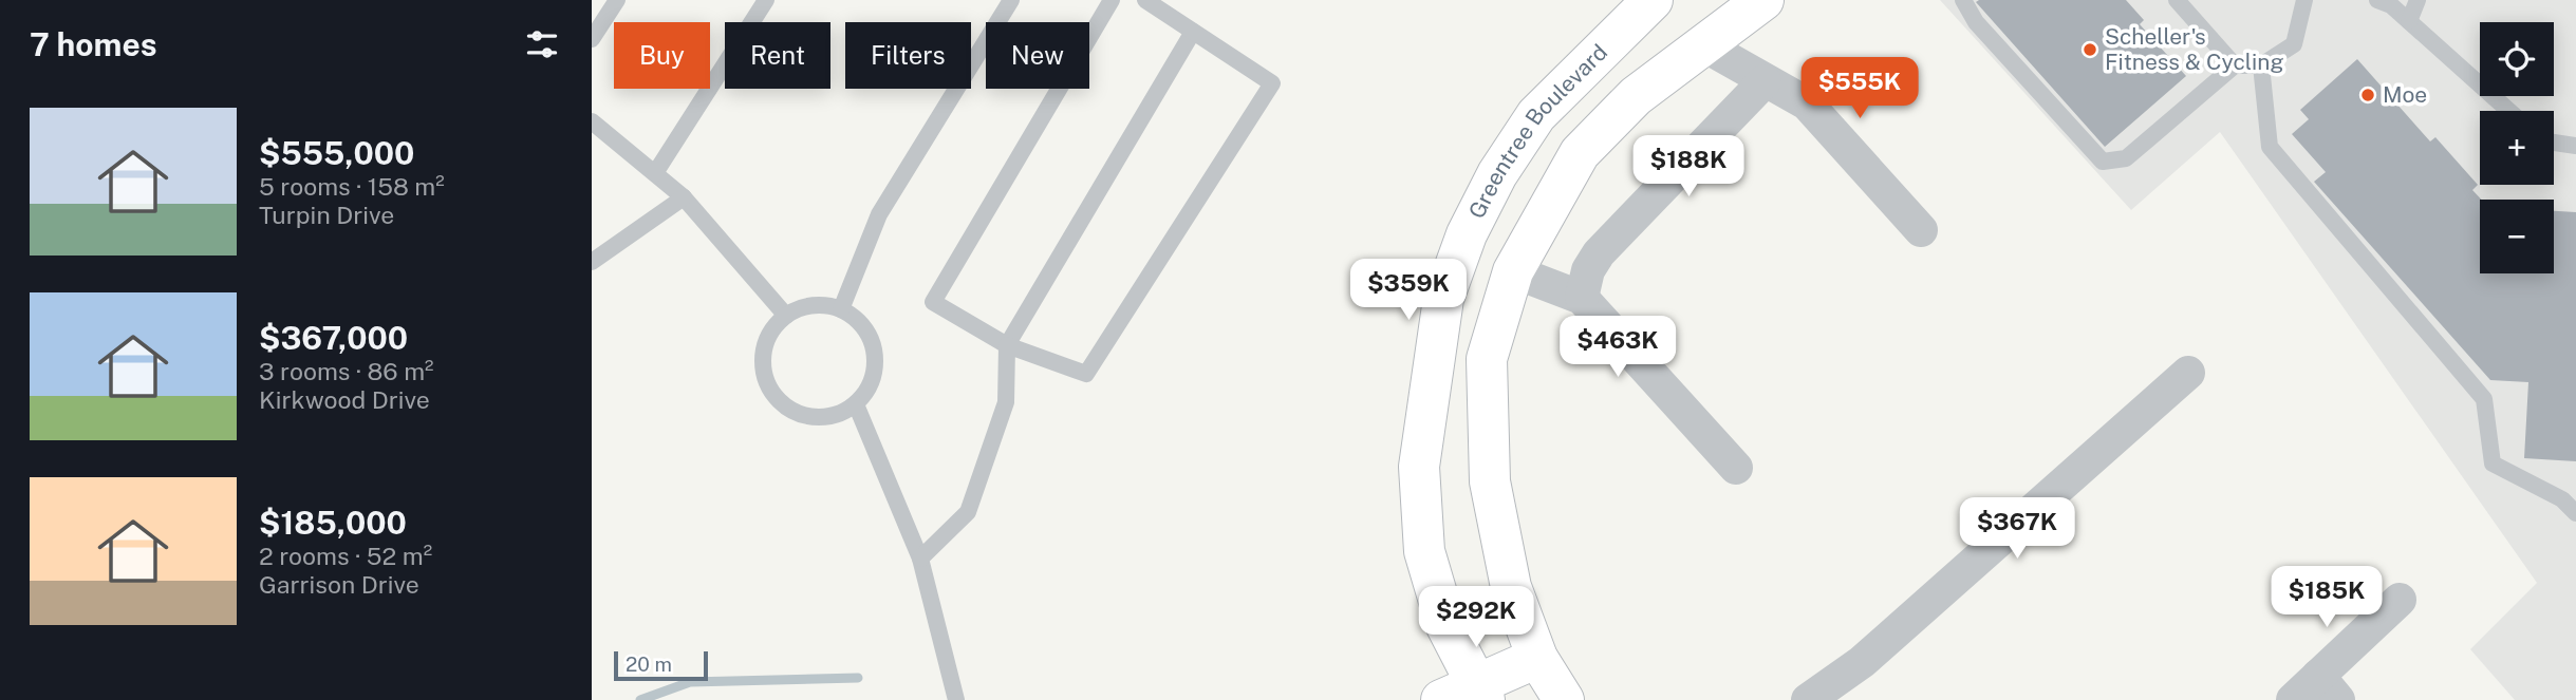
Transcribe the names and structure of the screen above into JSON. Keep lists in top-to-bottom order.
{
  "streets": {
    "main road": ["Greentree Boulevard"]
  },
  "places": ["Scheller's Fitness & Cycling", "Moe"],
  "scale_bar": "20 m",
  "page": {
    "heading": "7 homes",
    "map_buttons": ["+", "−"],
    "chip": [
      "Buy",
      "Rent",
      "Filters",
      "New"
    ],
    "price": [
      "$555K",
      "$188K",
      "$359K",
      "$463K",
      "$367K",
      "$185K",
      "$292K"
    ],
    "list": [
      {
        "name": "$555,000",
        "note": "5 rooms · 158 m² · Turpin Drive"
      },
      {
        "name": "$367,000",
        "note": "3 rooms · 86 m² · Kirkwood Drive"
      },
      {
        "name": "$185,000",
        "note": "2 rooms · 52 m² · Garrison Drive"
      }
    ],
    "scale": "20 m"
  }
}
